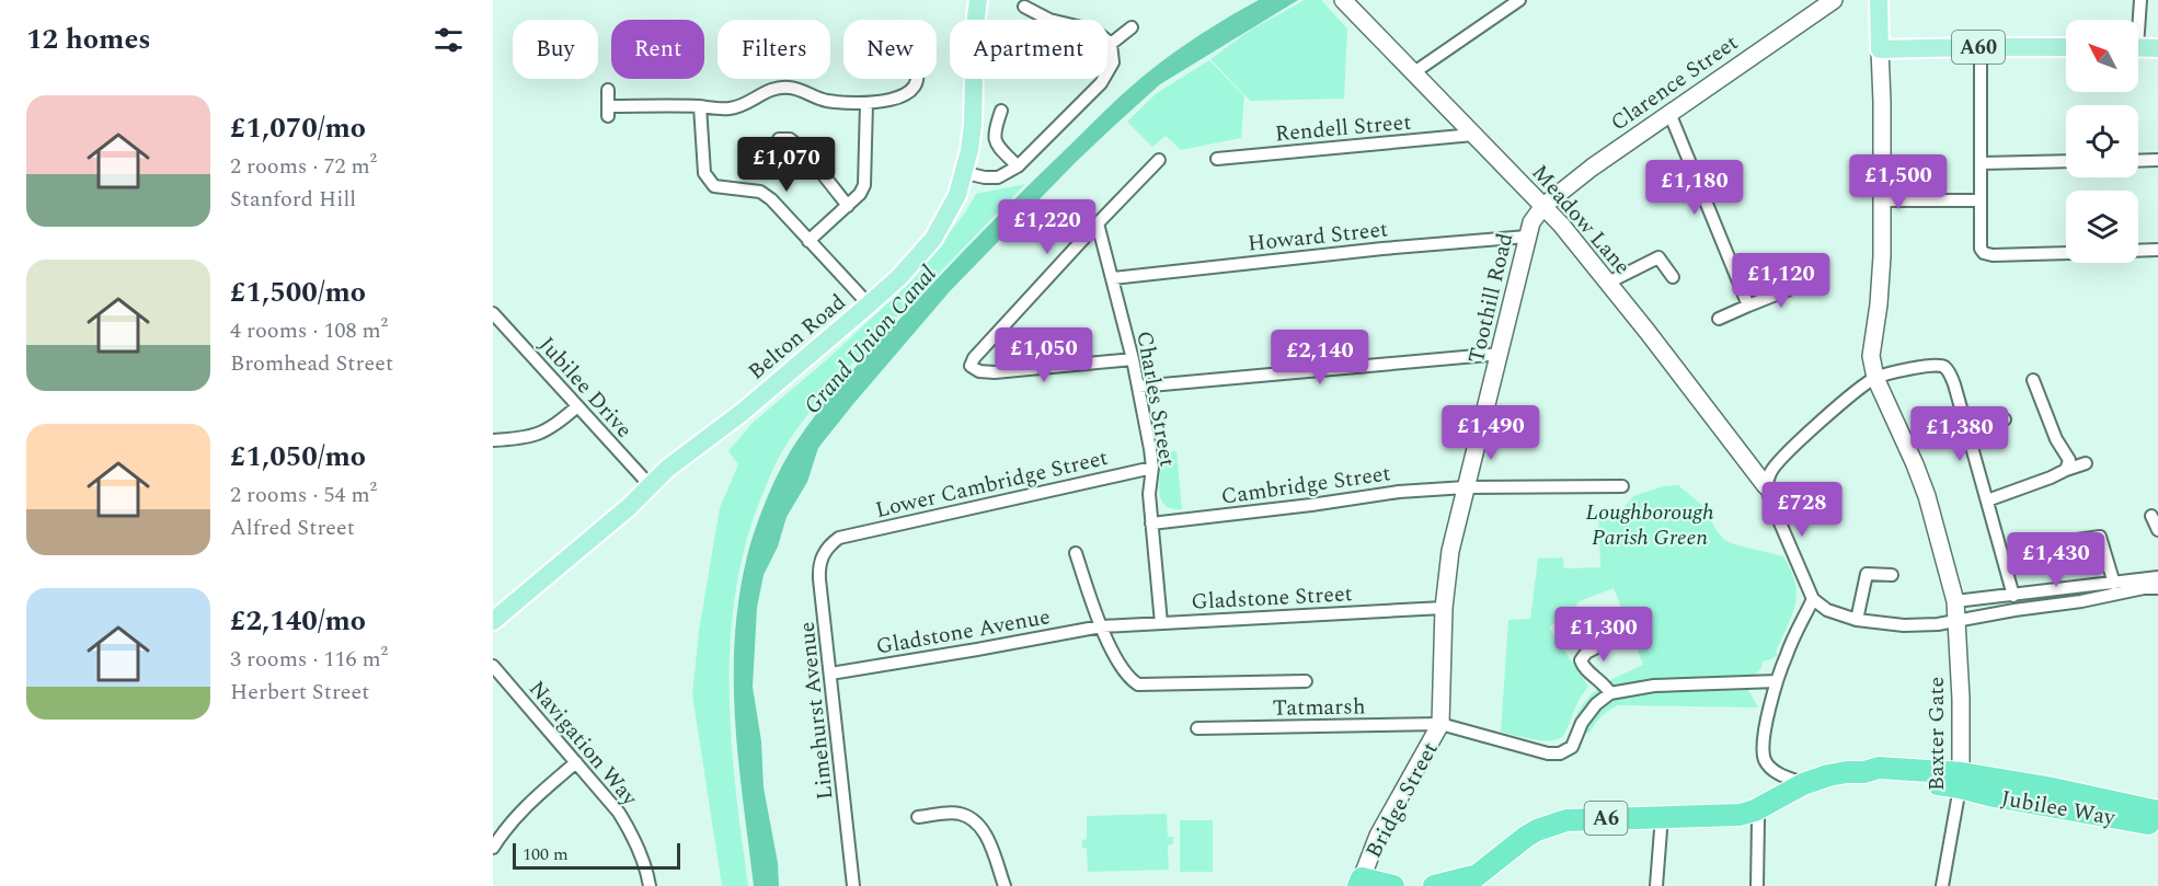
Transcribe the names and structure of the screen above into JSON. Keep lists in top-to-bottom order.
{
  "streets": {
    "highway": ["Jubilee Way", "A6"],
    "main road": ["A60", "Belton Road"],
    "street": [
      "Clarence Street",
      "Rendell Street",
      "Meadow Lane",
      "Howard Street",
      "Toothill Road",
      "Jubilee Drive",
      "Charles Street",
      "Lower Cambridge Street",
      "Cambridge Street",
      "Gladstone Street",
      "Gladstone Avenue",
      "Tatmarsh",
      "Limehurst Avenue",
      "Baxter Gate",
      "Navigation Way",
      "Bridge Street"
    ]
  },
  "crossings": [
    ["A60", "Baxter Gate"],
    ["Clarence Street", "Meadow Lane"],
    ["Clarence Street", "Toothill Road"],
    ["Rendell Street", "Meadow Lane"],
    ["Meadow Lane", "Toothill Road"],
    ["Howard Street", "Toothill Road"],
    ["Howard Street", "Charles Street"],
    ["Toothill Road", "Cambridge Street"],
    ["Toothill Road", "Gladstone Street"],
    ["Toothill Road", "Tatmarsh"],
    ["Toothill Road", "Bridge Street"],
    ["Belton Road", "Jubilee Drive"],
    ["Charles Street", "Lower Cambridge Street"],
    ["Charles Street", "Cambridge Street"],
    ["Charles Street", "Gladstone Street"],
    ["Lower Cambridge Street", "Limehurst Avenue"],
    ["Gladstone Street", "Gladstone Avenue"],
    ["Gladstone Street", "Tatmarsh"],
    ["Gladstone Avenue", "Tatmarsh"],
    ["Gladstone Avenue", "Limehurst Avenue"],
    ["Tatmarsh", "Bridge Street"],
    ["Baxter Gate", "Jubilee Way"],
    ["Baxter Gate", "A6"],
    ["Jubilee Way", "A6"]
  ],
  "water": ["Grand Union Canal"],
  "parks": ["Loughborough Parish Green"],
  "scale_bar": "100 m",
  "north": "top left",
  "page": {
    "heading": "12 homes",
    "chip": [
      "Buy",
      "Rent",
      "Filters",
      "New",
      "Apartment"
    ],
    "list": [
      {
        "name": "£1,070/mo",
        "note": "2 rooms · 72 m² · Stanford Hill"
      },
      {
        "name": "£1,500/mo",
        "note": "4 rooms · 108 m² · Bromhead Street"
      },
      {
        "name": "£1,050/mo",
        "note": "2 rooms · 54 m² · Alfred Street"
      },
      {
        "name": "£2,140/mo",
        "note": "3 rooms · 116 m² · Herbert Street"
      }
    ],
    "price": [
      "£1,070",
      "£1,500",
      "£1,180",
      "£1,220",
      "£1,120",
      "£1,050",
      "£2,140",
      "£1,490",
      "£1,380",
      "£728",
      "£1,430",
      "£1,300"
    ],
    "scale": "100 m"
  }
}
